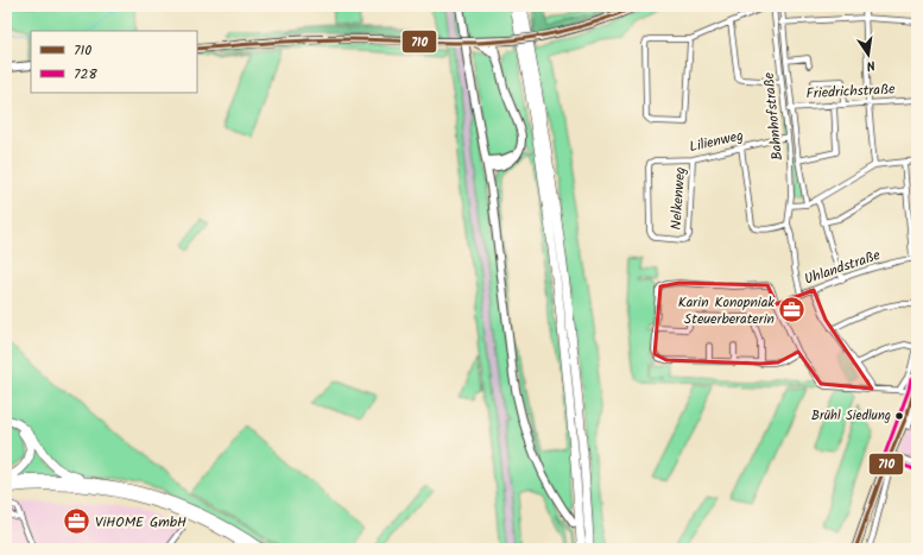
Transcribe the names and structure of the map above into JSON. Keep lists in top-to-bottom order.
{
  "streets": {
    "street": [
      "Friedrichstraße",
      "Bahnhofstraße",
      "Lilienweg",
      "Nelkenweg",
      "Uhlandstraße"
    ]
  },
  "crossings": [
    ["Friedrichstraße", "Bahnhofstraße"],
    ["Bahnhofstraße", "Lilienweg"],
    ["Bahnhofstraße", "Uhlandstraße"],
    ["Lilienweg", "Nelkenweg"]
  ],
  "places": {
    "office": ["Karin Konopniak Steuerberaterin", "ViHOME GmbH"],
    "other": ["Brühl Siedlung"]
  },
  "lines": ["transit line 710", "transit line 728"],
  "legend": ["710", "728"],
  "north": "bottom"
}
